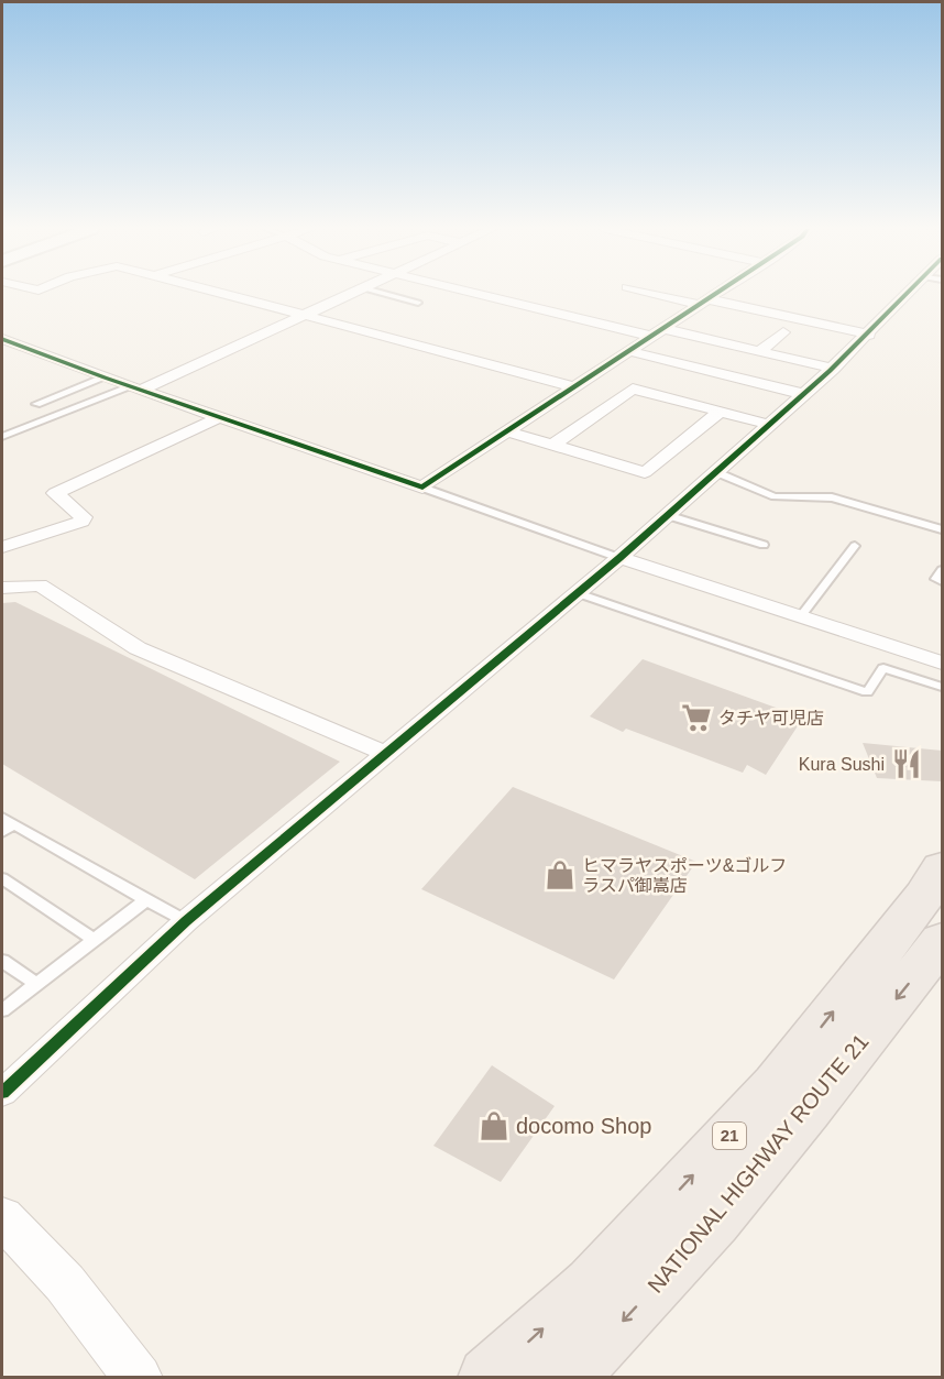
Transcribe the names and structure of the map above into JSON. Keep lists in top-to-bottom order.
{
  "streets": {
    "highway": ["21", "NATIONAL HIGHWAY ROUTE 21"]
  },
  "places": {
    "supermarket": ["タチヤ可児店"],
    "restaurant": ["Kura Sushi"],
    "shop": ["ヒマラヤスポーツ&ゴルフ ラスパ御嵩店", "docomo Shop"]
  }
}
